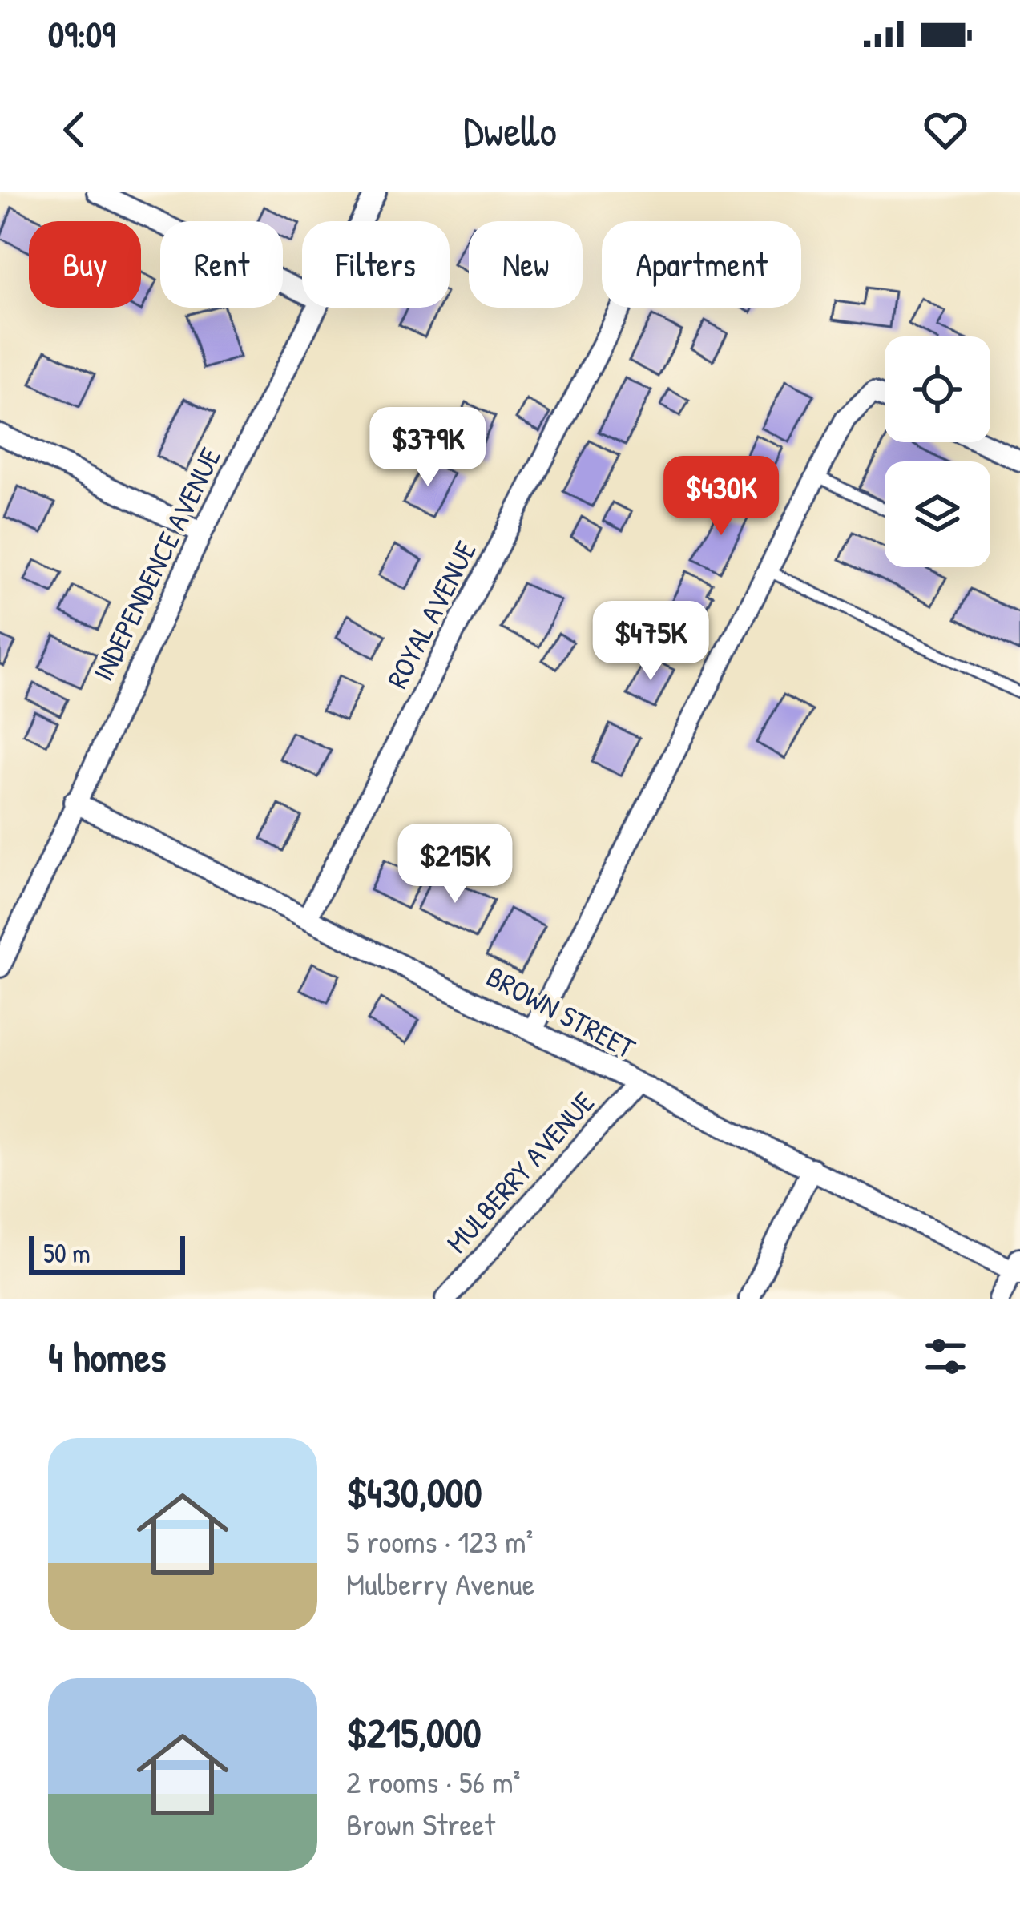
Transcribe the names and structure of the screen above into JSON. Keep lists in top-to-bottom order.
{
  "streets": {
    "street": [
      "INDEPENDENCE AVENUE",
      "ROYAL AVENUE",
      "BROWN STREET",
      "MULBERRY AVENUE"
    ]
  },
  "crossings": [
    ["INDEPENDENCE AVENUE", "BROWN STREET"],
    ["ROYAL AVENUE", "BROWN STREET"],
    ["BROWN STREET", "MULBERRY AVENUE"]
  ],
  "scale_bar": "50 m",
  "page": {
    "status": "09:09",
    "header": "Dwello",
    "chip": [
      "Buy",
      "Rent",
      "Filters",
      "New",
      "Apartment"
    ],
    "price": [
      "$379K",
      "$430K",
      "$475K",
      "$215K"
    ],
    "scale": "50 m",
    "heading": "4 homes",
    "list": [
      {
        "name": "$430,000",
        "note": "5 rooms · 123 m² · Mulberry Avenue"
      },
      {
        "name": "$215,000",
        "note": "2 rooms · 56 m² · Brown Street"
      }
    ]
  }
}
